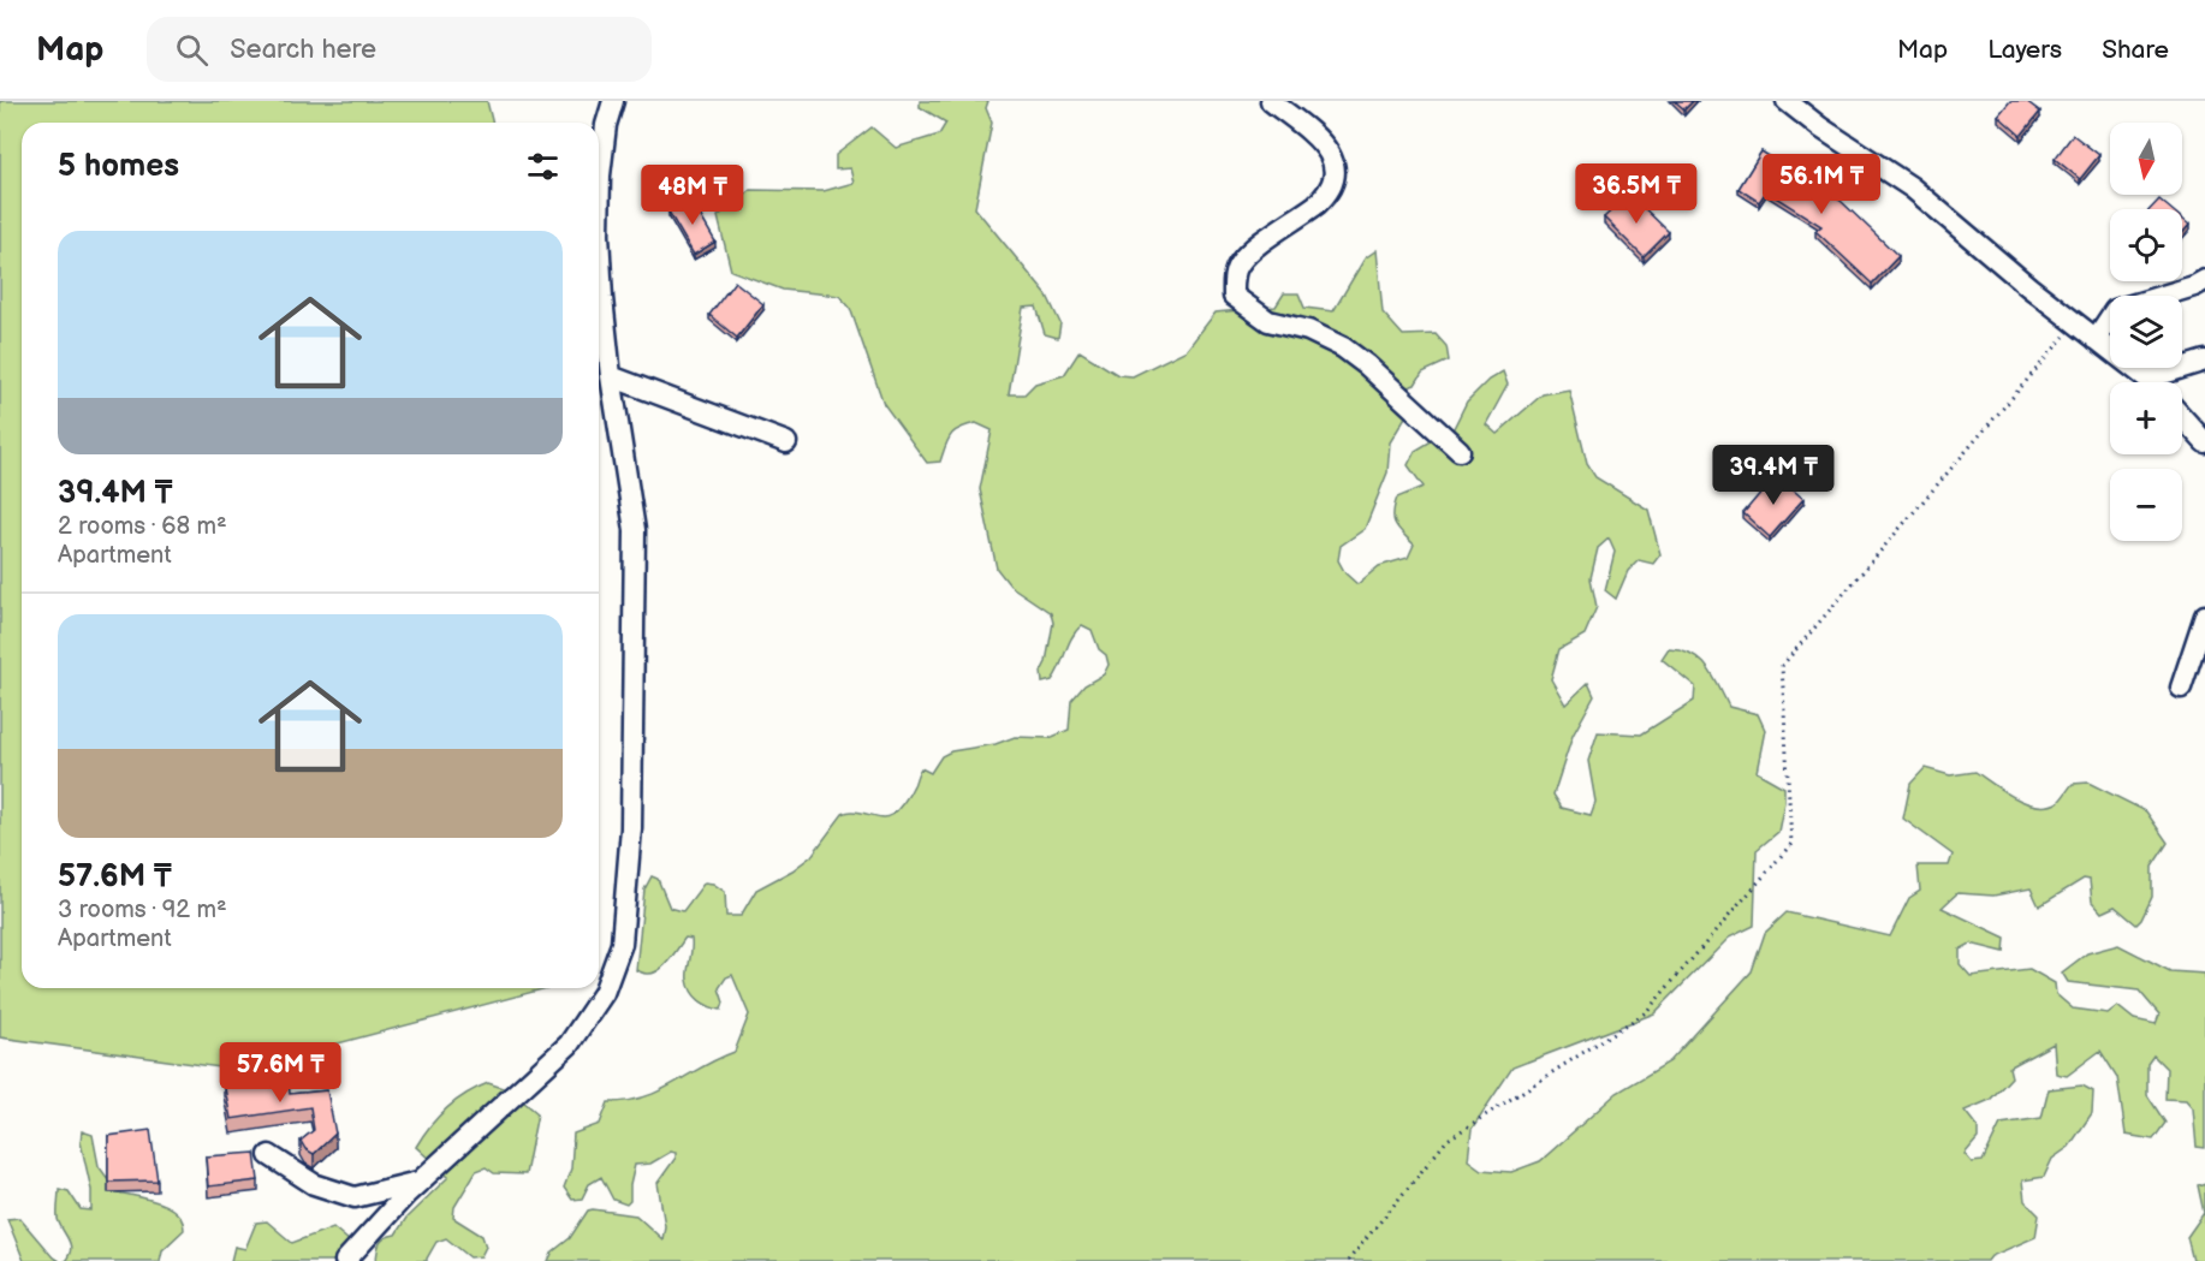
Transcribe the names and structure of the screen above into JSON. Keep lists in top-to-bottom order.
{
  "north": "bottom",
  "page": {
    "header": "Map",
    "search": "Search here",
    "nav": ["Map", "Layers", "Share"],
    "map_buttons": ["+", "−"],
    "heading": "5 homes",
    "price": [
      "56.1M ₸",
      "36.5M ₸",
      "48M ₸",
      "39.4M ₸",
      "57.6M ₸"
    ],
    "list": [
      {
        "name": "39.4M ₸",
        "note": "2 rooms · 68 m² · Apartment"
      },
      {
        "name": "57.6M ₸",
        "note": "3 rooms · 92 m² · Apartment"
      }
    ]
  }
}
